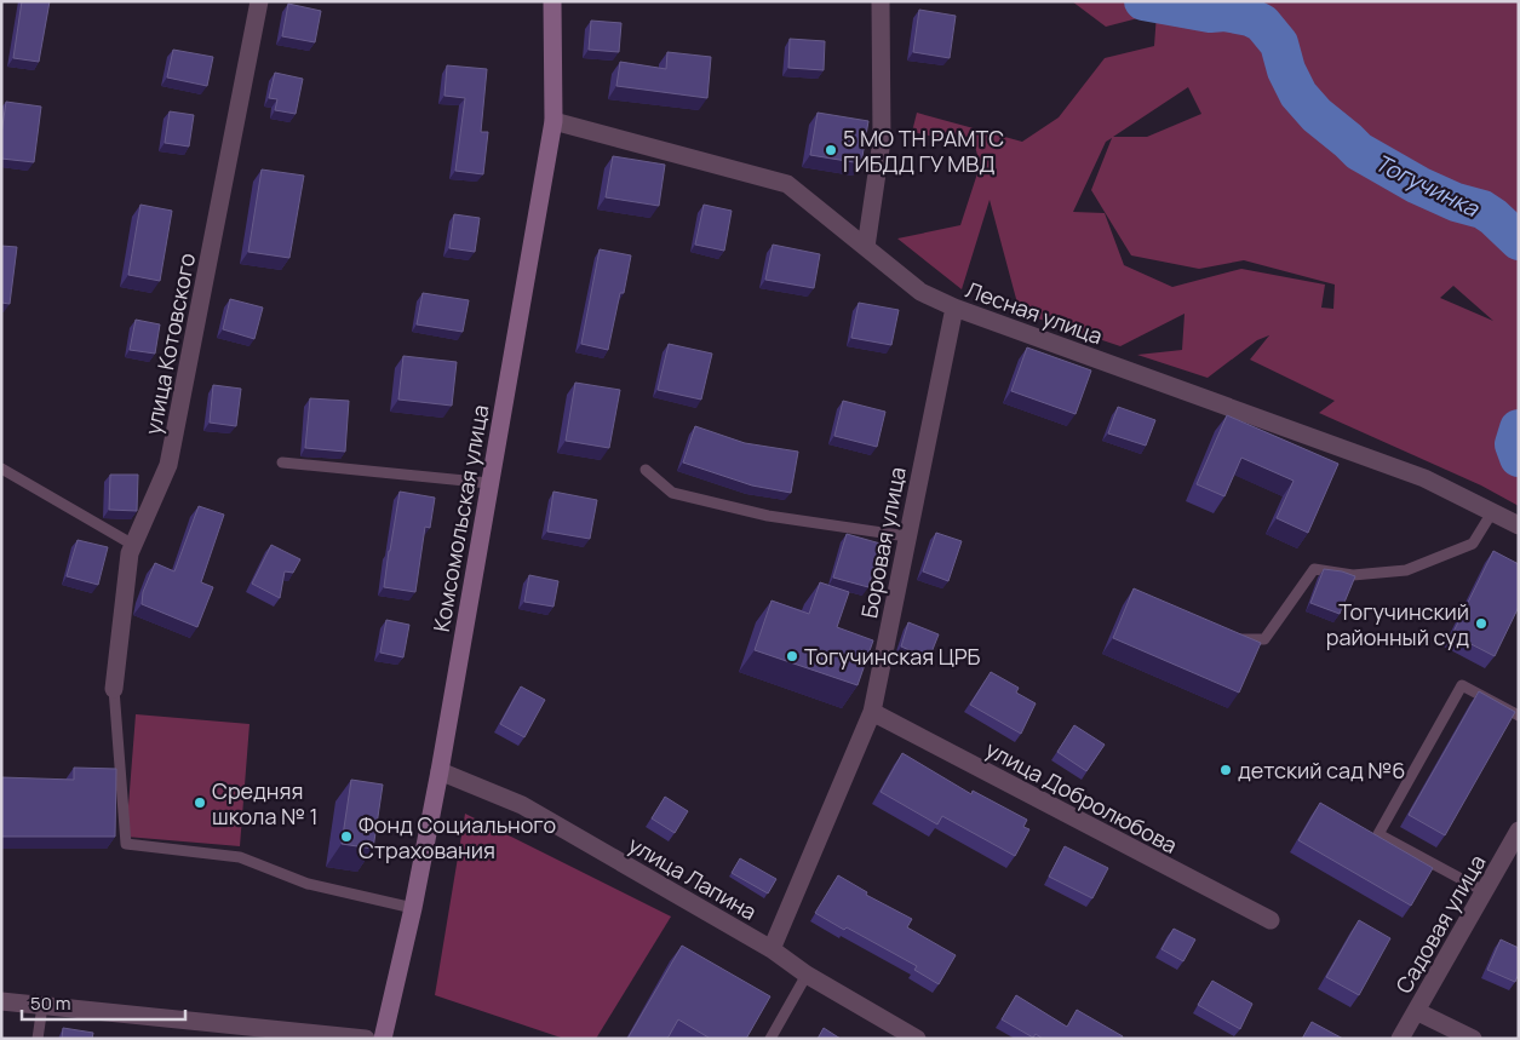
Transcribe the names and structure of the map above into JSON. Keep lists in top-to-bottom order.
{
  "streets": {
    "main road": ["Комсомольская улица"],
    "street": [
      "Лесная улица",
      "улица Котовского",
      "Боровая улица",
      "улица Добролюбова",
      "улица Лапина",
      "Садовая улица"
    ]
  },
  "crossings": [
    ["Лесная улица", "Комсомольская улица"],
    ["Лесная улица", "Боровая улица"],
    ["Комсомольская улица", "улица Лапина"],
    ["Боровая улица", "улица Добролюбова"],
    ["Боровая улица", "улица Лапина"]
  ],
  "water": ["Тогучинка"],
  "places": [
    "5 МО ТН РАМТС ГИБДД ГУ МВД",
    "Тогучинский районный суд",
    "Тогучинская ЦРБ",
    "детский сад №6",
    "Средняя школа № 1",
    "Фонд Социального Страхования"
  ],
  "scale_bar": "50 m"
}
